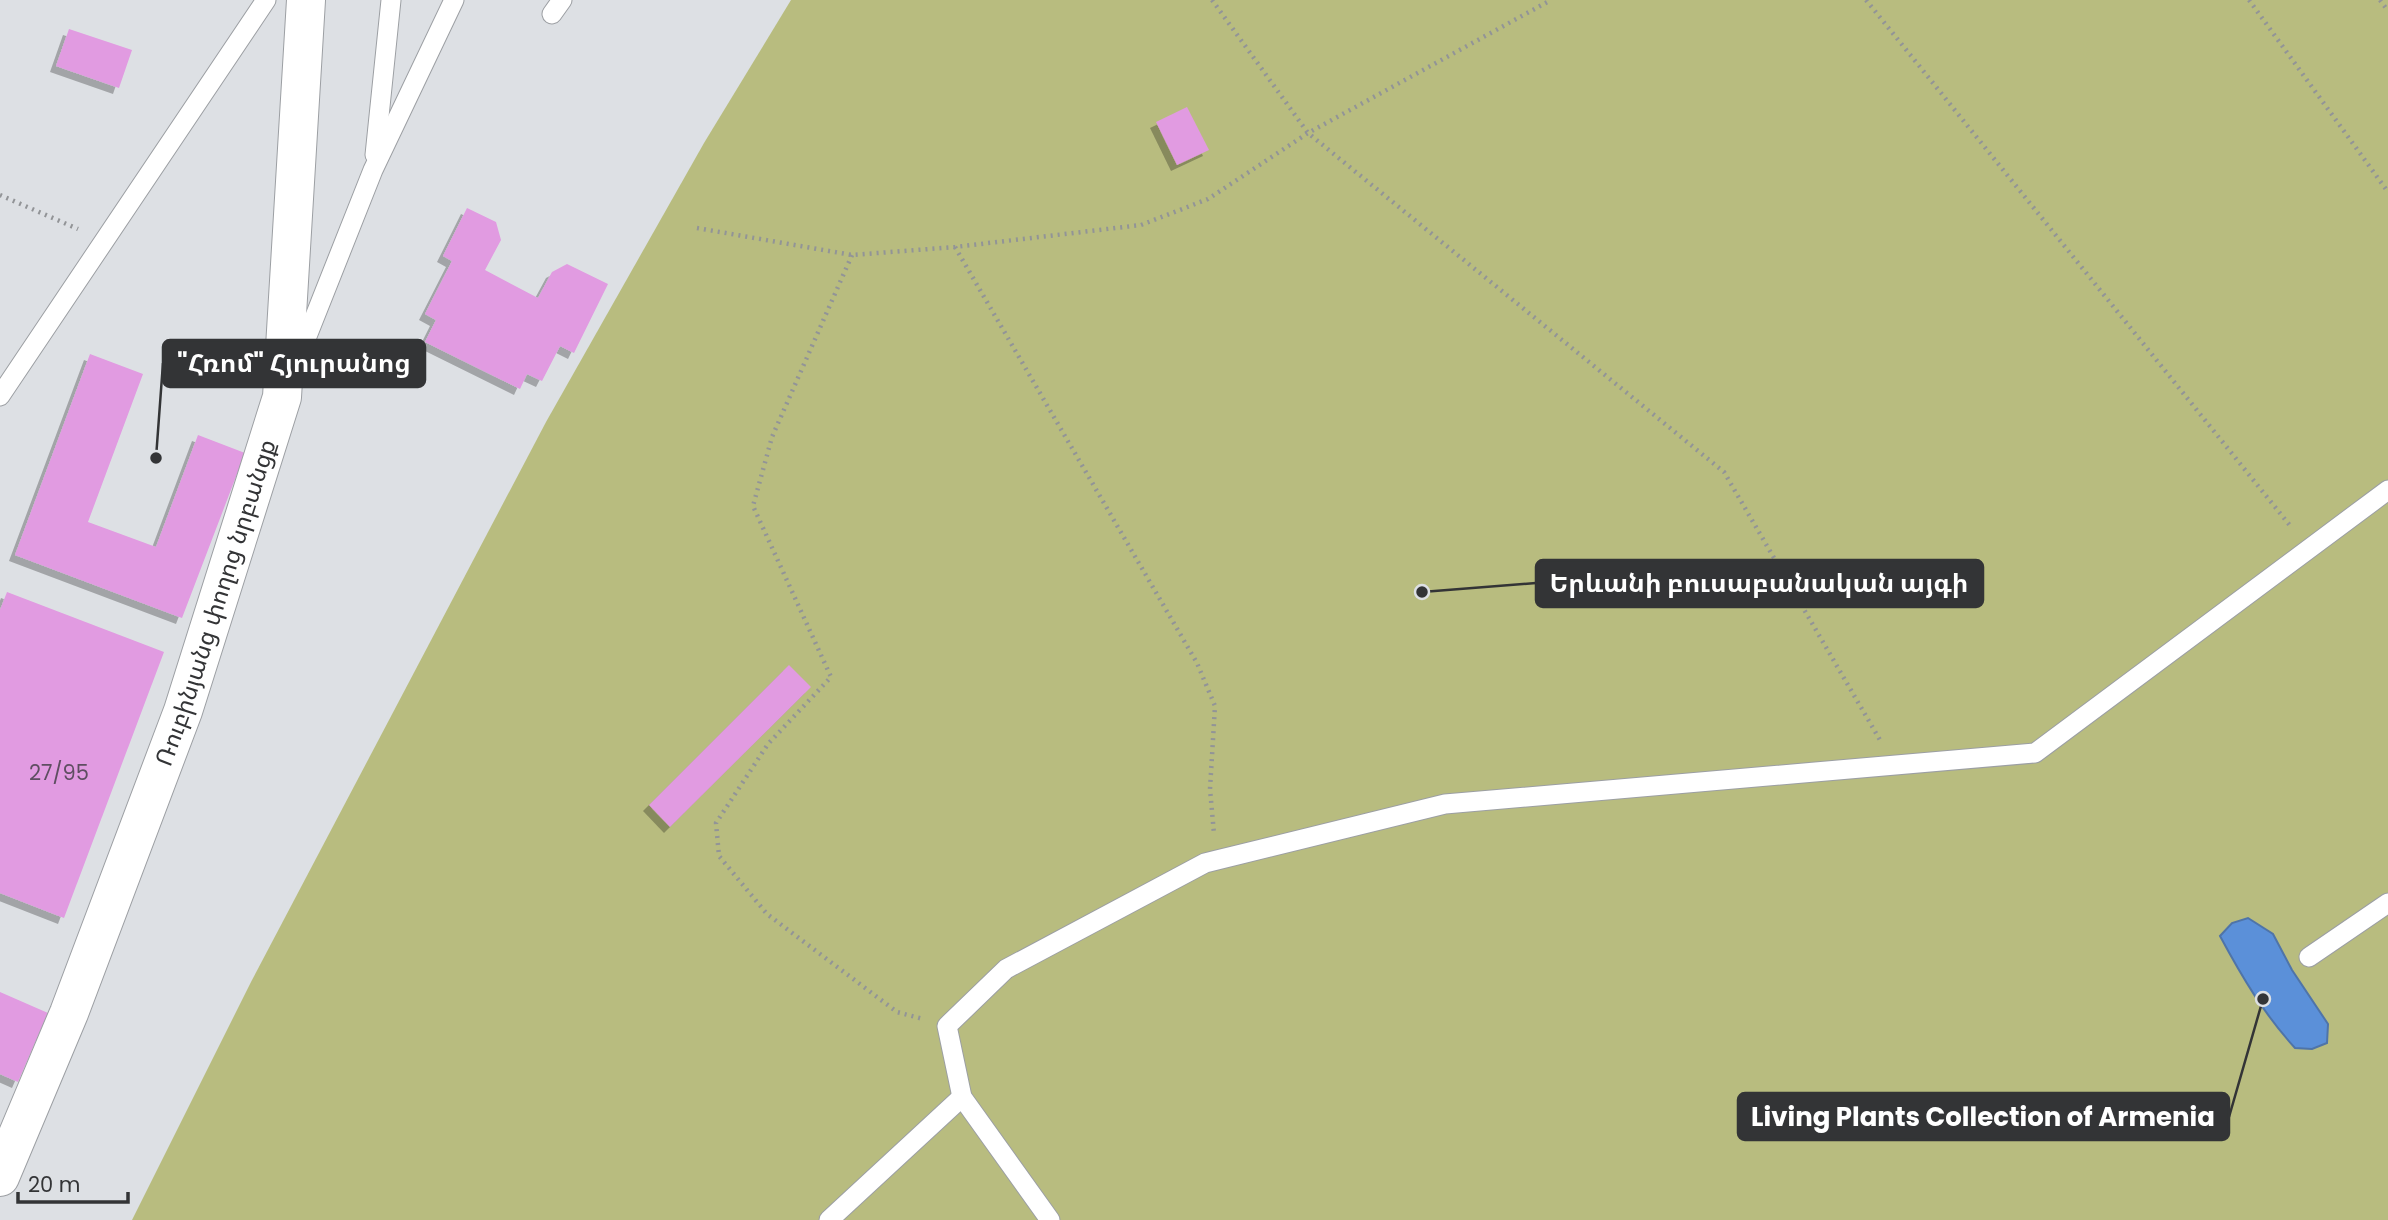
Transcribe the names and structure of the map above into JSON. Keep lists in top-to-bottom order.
{
  "streets": {
    "street": ["Ռուբինյանց փողոց նրբանցք"]
  },
  "places": ["\"Հռոմ\" Հյուրանոց", "Երևանի բուսաբանական այգի", "Living Plants Collection of Armenia"],
  "house_numbers": ["27/95"],
  "scale_bar": "20 m"
}
